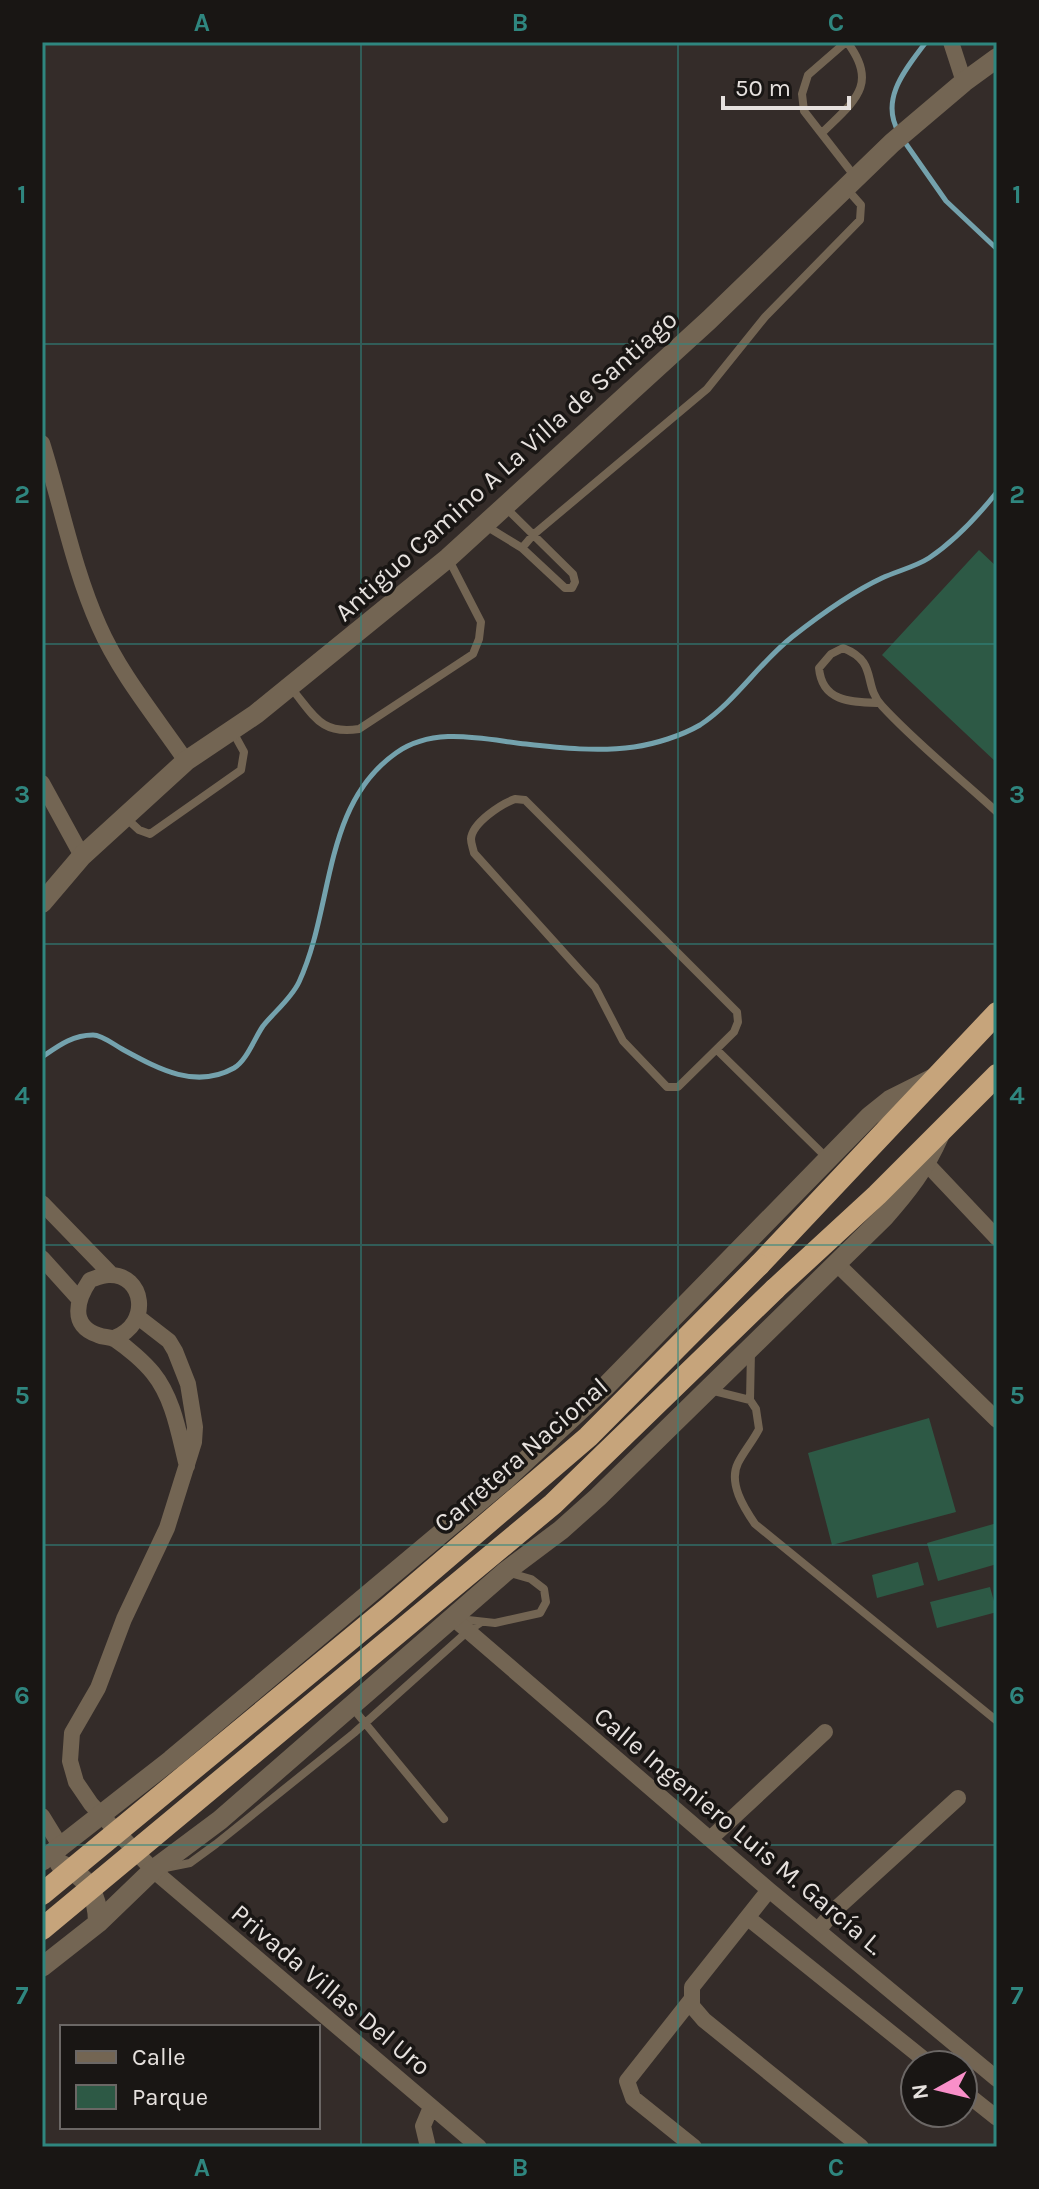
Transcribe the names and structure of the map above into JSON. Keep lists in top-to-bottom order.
{
  "streets": {
    "highway": ["Carretera Nacional"],
    "street": ["Antiguo Camino A La Villa de Santiago", "Calle Ingeniero Luis M. García L.", "Privada Villas Del Uro"]
  },
  "legend": ["Calle", "Parque"],
  "scale_bar": "50 m",
  "north": "left",
  "grid": {
    "columns": ["A", "B", "C"],
    "rows": [
      "1",
      "2",
      "3",
      "4",
      "5",
      "6",
      "7"
    ]
  }
}
